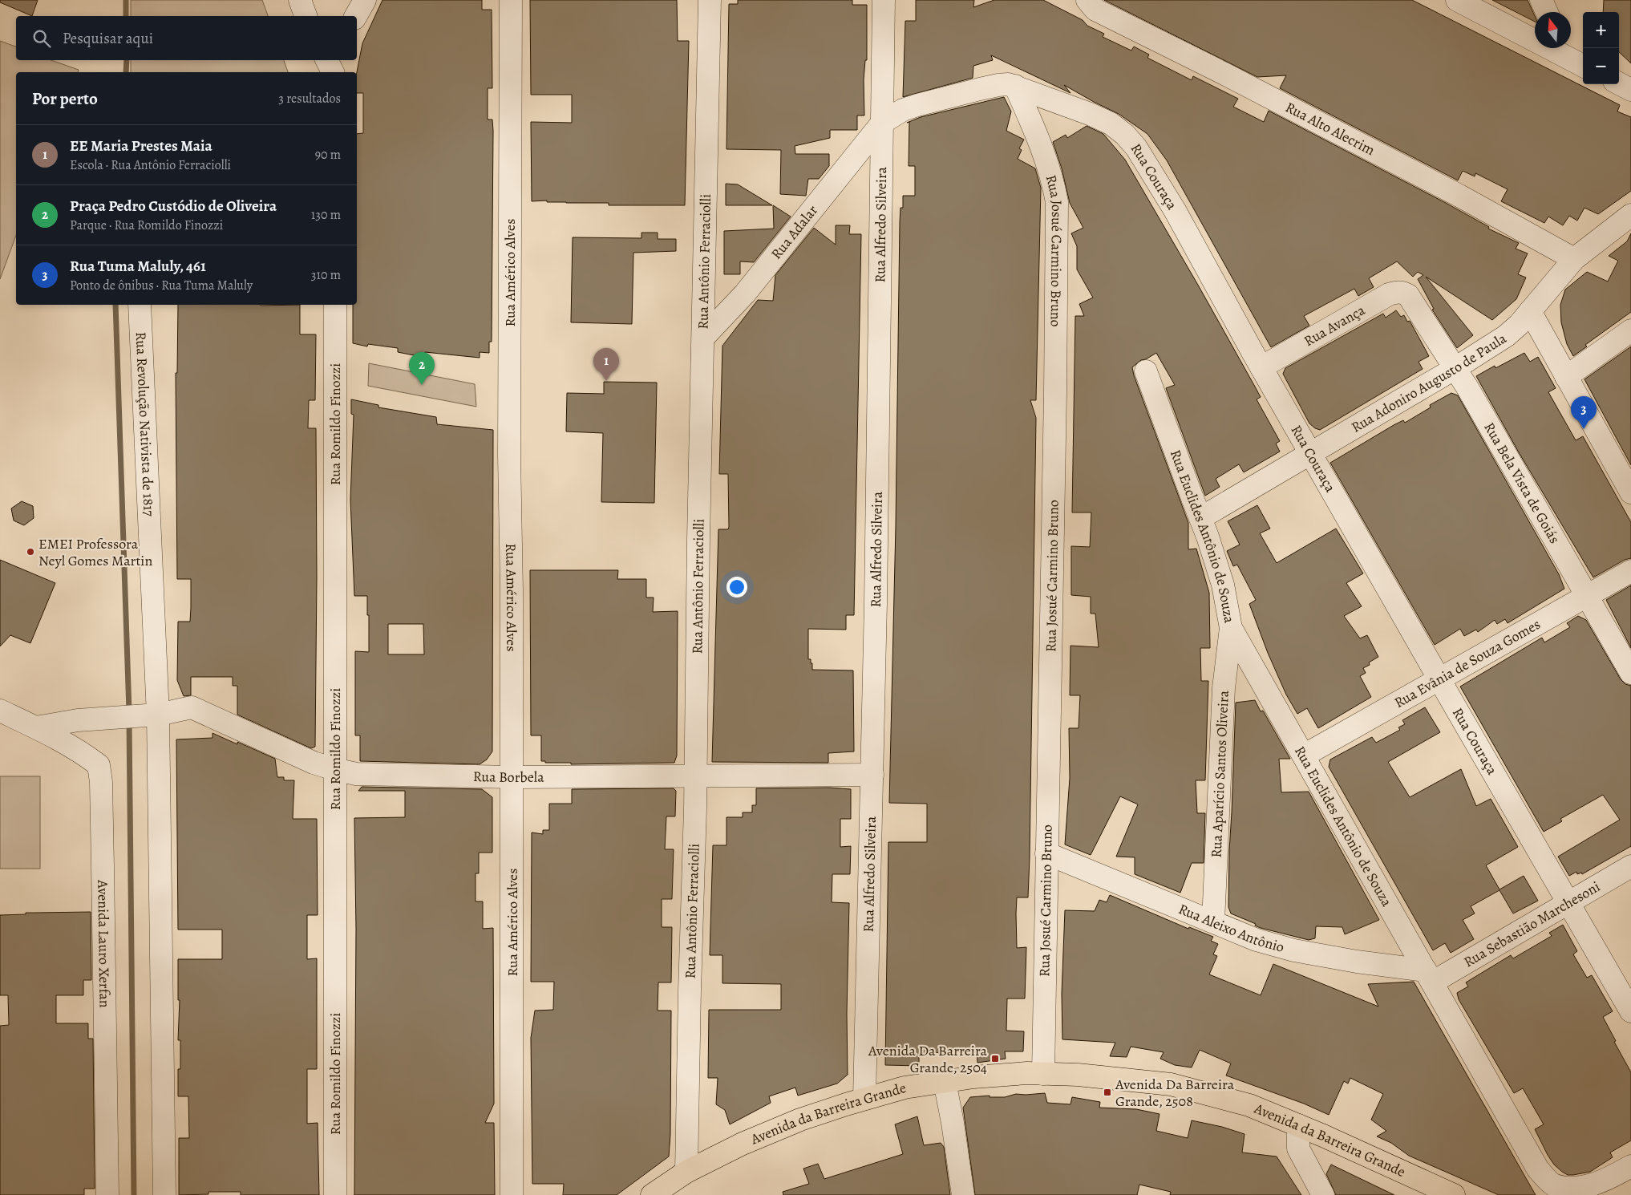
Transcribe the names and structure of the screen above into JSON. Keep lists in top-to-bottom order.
{
  "streets": {
    "main road": ["Avenida da Barreira Grande"],
    "street": [
      "Rua Alto Alecrim",
      "Rua Couraça",
      "Rua Alfredo Silveira",
      "Rua Adalar",
      "Rua Josué Carmino Bruno",
      "Rua Antônio Ferraciolli",
      "Rua Américo Alves",
      "Rua Avança",
      "Rua Adoniro Augusto de Paula",
      "Rua Revolução Nativista de 1817",
      "Rua Romildo Finozzi",
      "Rua Bela Vista de Goiás",
      "Rua Euclides Antônio de Souza",
      "Rua Evânia de Souza Gomes",
      "Rua Aparício Santos Oliveira",
      "Rua Borbela",
      "Rua Sebastião Marchesoni",
      "Rua Aleixo Antônio",
      "Avenida Lauro Xerfan"
    ]
  },
  "crossings": [
    ["Rua Alto Alecrim", "Rua Adoniro Augusto de Paula"],
    ["Rua Couraça", "Rua Alfredo Silveira"],
    ["Rua Couraça", "Rua Adalar"],
    ["Rua Couraça", "Rua Josué Carmino Bruno"],
    ["Rua Couraça", "Rua Avança"],
    ["Rua Couraça", "Rua Adoniro Augusto de Paula"],
    ["Rua Couraça", "Rua Evânia de Souza Gomes"],
    ["Rua Couraça", "Rua Sebastião Marchesoni"],
    ["Rua Alfredo Silveira", "Rua Adalar"],
    ["Rua Alfredo Silveira", "Rua Borbela"],
    ["Rua Alfredo Silveira", "Avenida da Barreira Grande"],
    ["Rua Adalar", "Rua Antônio Ferraciolli"],
    ["Rua Josué Carmino Bruno", "Rua Aleixo Antônio"],
    ["Rua Josué Carmino Bruno", "Avenida da Barreira Grande"],
    ["Rua Antônio Ferraciolli", "Rua Borbela"],
    ["Rua Antônio Ferraciolli", "Avenida da Barreira Grande"],
    ["Rua Américo Alves", "Rua Borbela"],
    ["Rua Avança", "Rua Bela Vista de Goiás"],
    ["Rua Adoniro Augusto de Paula", "Rua Bela Vista de Goiás"],
    ["Rua Adoniro Augusto de Paula", "Rua Euclides Antônio de Souza"],
    ["Rua Revolução Nativista de 1817", "Rua Borbela"],
    ["Rua Romildo Finozzi", "Rua Borbela"],
    ["Rua Bela Vista de Goiás", "Rua Evânia de Souza Gomes"],
    ["Rua Euclides Antônio de Souza", "Rua Evânia de Souza Gomes"],
    ["Rua Euclides Antônio de Souza", "Rua Aparício Santos Oliveira"],
    ["Rua Euclides Antônio de Souza", "Rua Sebastião Marchesoni"],
    ["Rua Euclides Antônio de Souza", "Rua Aleixo Antônio"],
    ["Rua Aparício Santos Oliveira", "Rua Aleixo Antônio"],
    ["Rua Borbela", "Avenida Lauro Xerfan"],
    ["Rua Sebastião Marchesoni", "Rua Aleixo Antônio"]
  ],
  "places": {
    "other": ["EMEI Professora Neyl Gomes Martin"],
    "transit": ["Avenida Da Barreira Grande, 2504", "Avenida Da Barreira Grande, 2508"]
  },
  "north": "top",
  "page": {
    "map_buttons": ["+", "−"],
    "search": "Pesquisar aqui",
    "heading": ["Por perto", "3 resultados"],
    "list": [
      {
        "mark": "1",
        "name": "EE Maria Prestes Maia",
        "note": "Escola · Rua Antônio Ferraciolli",
        "value": "90 m"
      },
      {
        "mark": "2",
        "name": "Praça Pedro Custódio de Oliveira",
        "note": "Parque · Rua Romildo Finozzi",
        "value": "130 m"
      },
      {
        "mark": "3",
        "name": "Rua Tuma Maluly, 461",
        "note": "Ponto de ônibus · Rua Tuma Maluly",
        "value": "310 m"
      }
    ],
    "pins": ["1", "2", "3"]
  }
}
